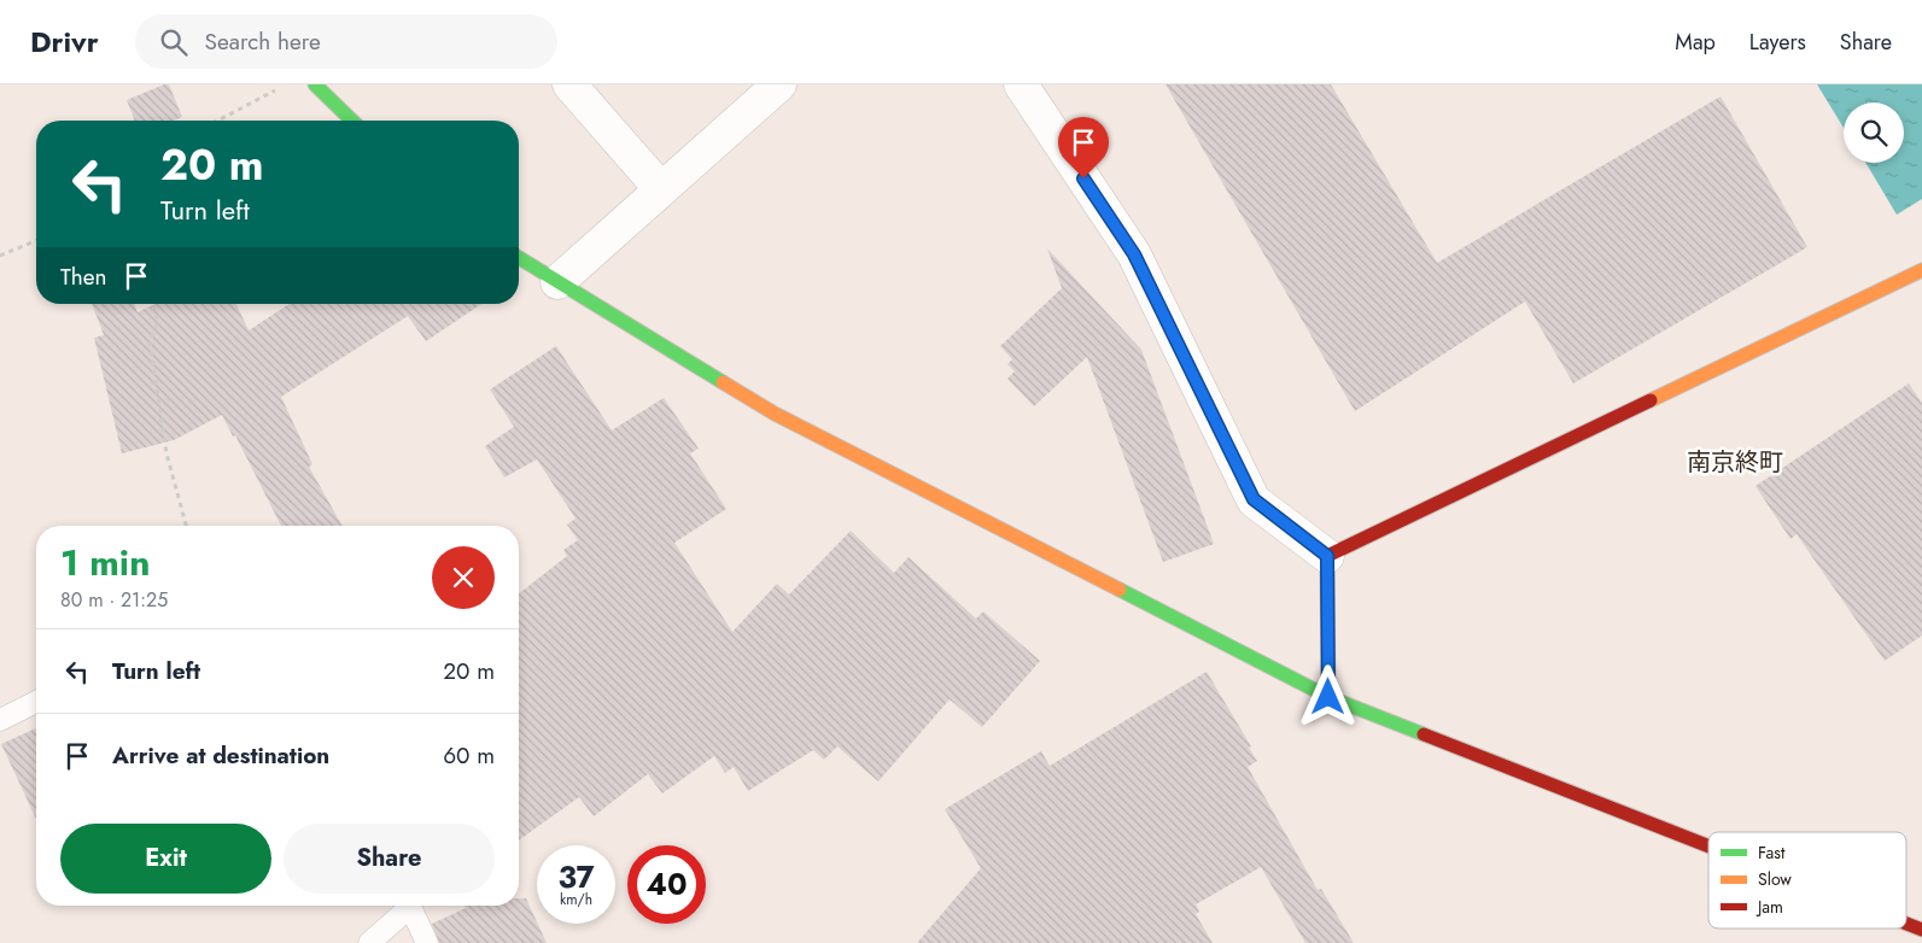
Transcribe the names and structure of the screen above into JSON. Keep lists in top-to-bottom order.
{
  "districts": ["南京終町"],
  "legend": ["Fast", "Slow", "Jam"],
  "page": {
    "header": "Drivr",
    "search": "Search here",
    "nav": ["Map", "Layers", "Share"],
    "turn": ["20 m", "Turn left"],
    "then": "Then",
    "heading": ["1 min", "80 m · 21:25"],
    "list": [
      {
        "name": "Turn left",
        "value": "20 m"
      },
      {
        "name": "Arrive at destination",
        "value": "60 m"
      }
    ],
    "buttons": ["Exit", "Share"],
    "speed": "37 km/h",
    "limit": "40"
  }
}
